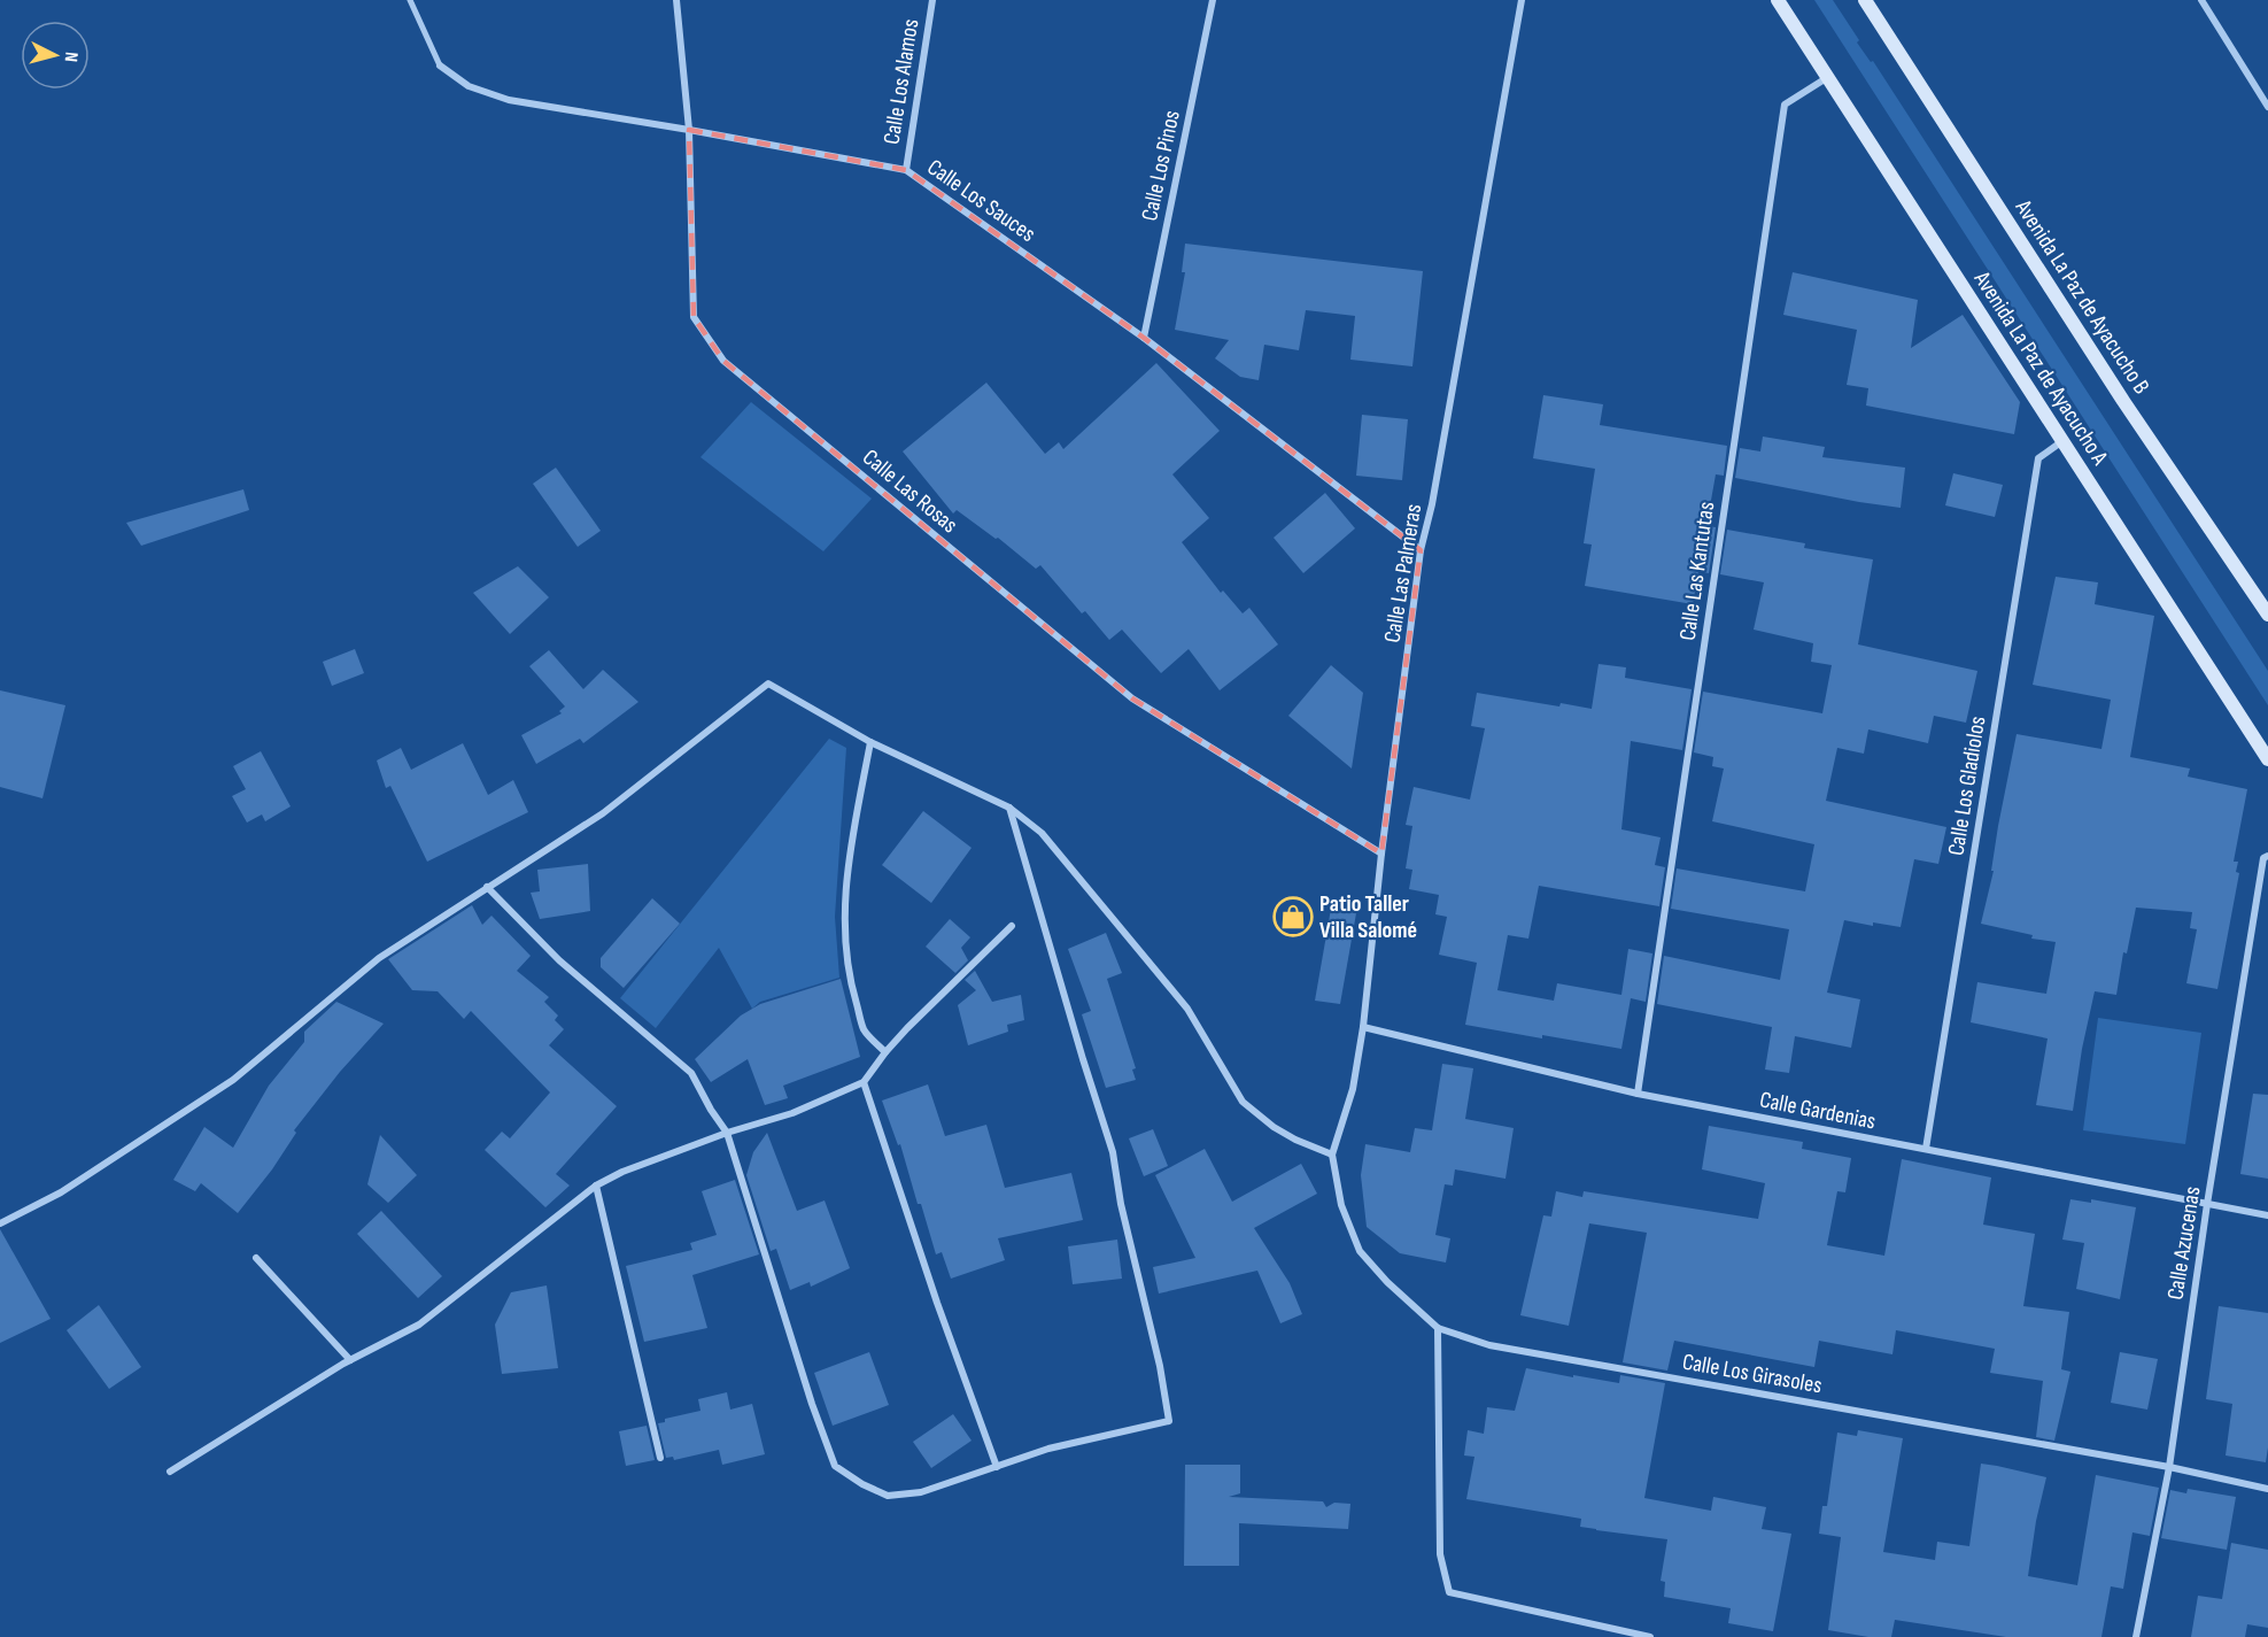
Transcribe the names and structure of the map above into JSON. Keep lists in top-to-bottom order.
{
  "streets": {
    "main road": ["Avenida La Paz de Ayacucho B", "Avenida La Paz de Ayacucho A"],
    "street": [
      "Calle Los Alamos",
      "Calle Los Pinos",
      "Calle Los Sauces",
      "Calle Las Rosas",
      "Calle Las Kantutas",
      "Calle Las Palmeras",
      "Calle Los Gladiolos",
      "Calle Gardenias",
      "Calle Azucenas",
      "Calle Los Girasoles"
    ]
  },
  "crossings": [
    ["Calle Los Alamos", "Calle Los Sauces"],
    ["Calle Los Pinos", "Calle Los Sauces"],
    ["Calle Los Sauces", "Calle Las Rosas"],
    ["Calle Los Sauces", "Calle Las Palmeras"],
    ["Avenida La Paz de Ayacucho A", "Calle Las Kantutas"],
    ["Avenida La Paz de Ayacucho A", "Calle Los Gladiolos"],
    ["Calle Las Rosas", "Calle Las Palmeras"],
    ["Calle Las Kantutas", "Calle Gardenias"],
    ["Calle Las Palmeras", "Calle Gardenias"],
    ["Calle Las Palmeras", "Calle Los Girasoles"],
    ["Calle Los Gladiolos", "Calle Gardenias"],
    ["Calle Gardenias", "Calle Azucenas"],
    ["Calle Azucenas", "Calle Los Girasoles"]
  ],
  "places": {
    "shop": ["Patio Taller Villa Salomé"]
  },
  "north": "right"
}
